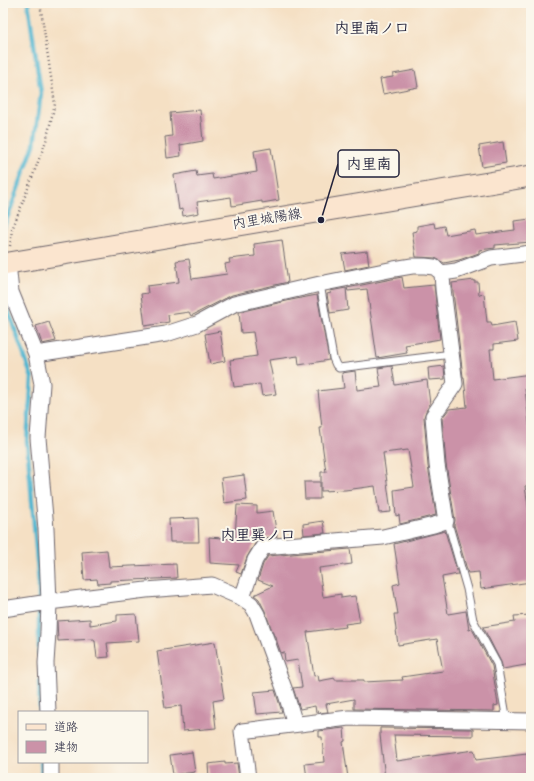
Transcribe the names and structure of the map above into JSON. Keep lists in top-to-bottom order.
{
  "streets": {
    "main road": ["内里城陽線"]
  },
  "districts": ["内里南ノ口", "内里巽ノ口"],
  "places": ["内里南"],
  "legend": ["道路", "建物"]
}
